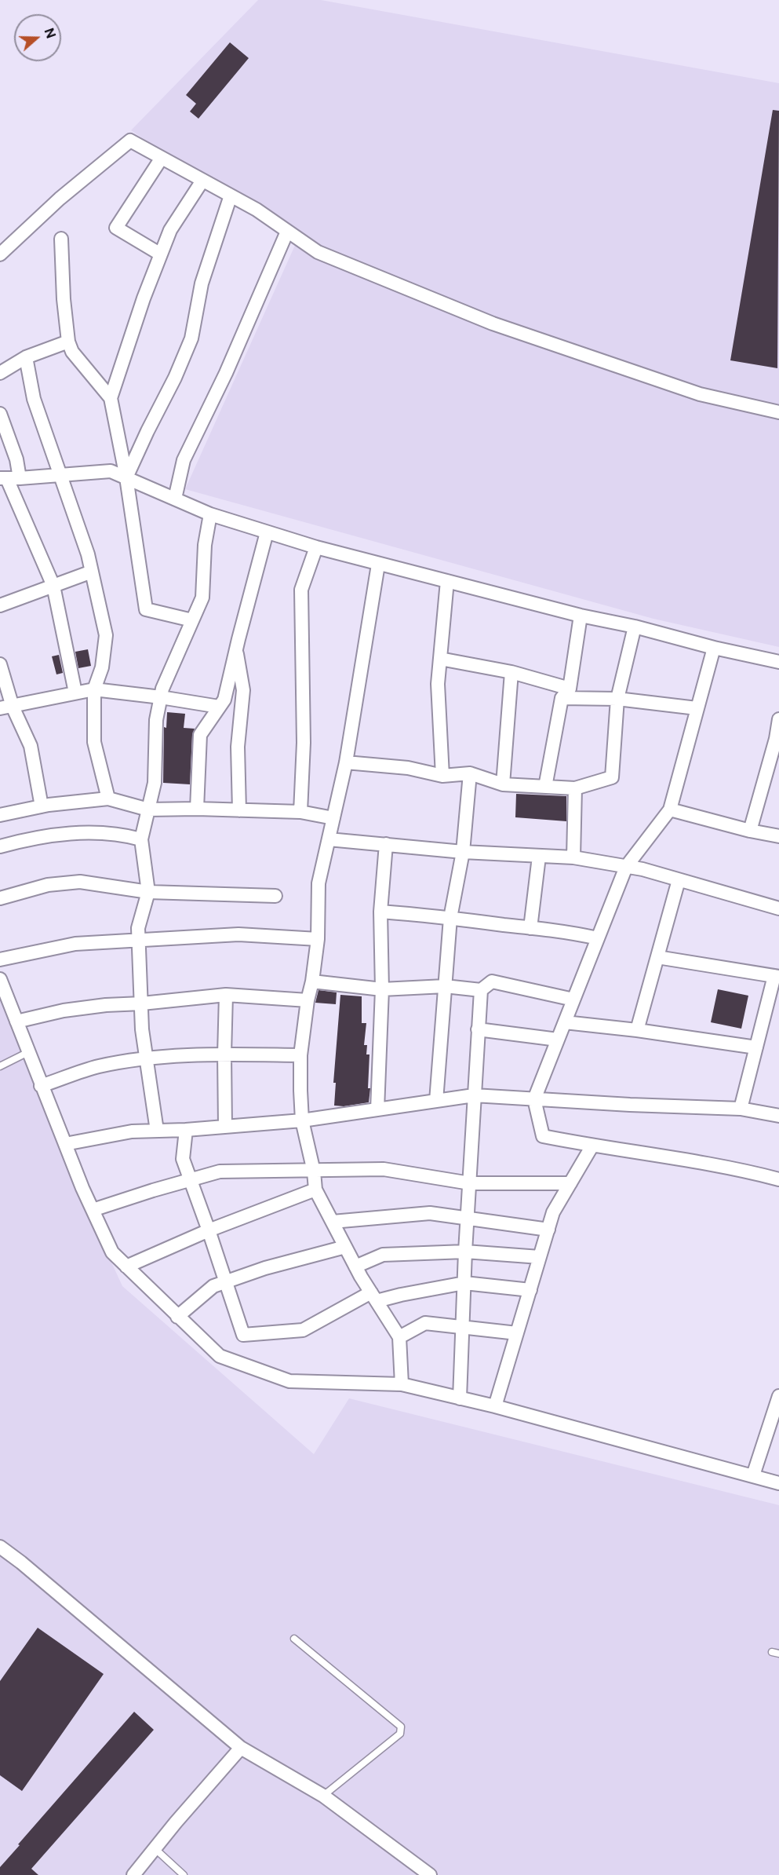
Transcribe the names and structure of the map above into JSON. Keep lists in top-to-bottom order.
{
  "north": "right"
}
